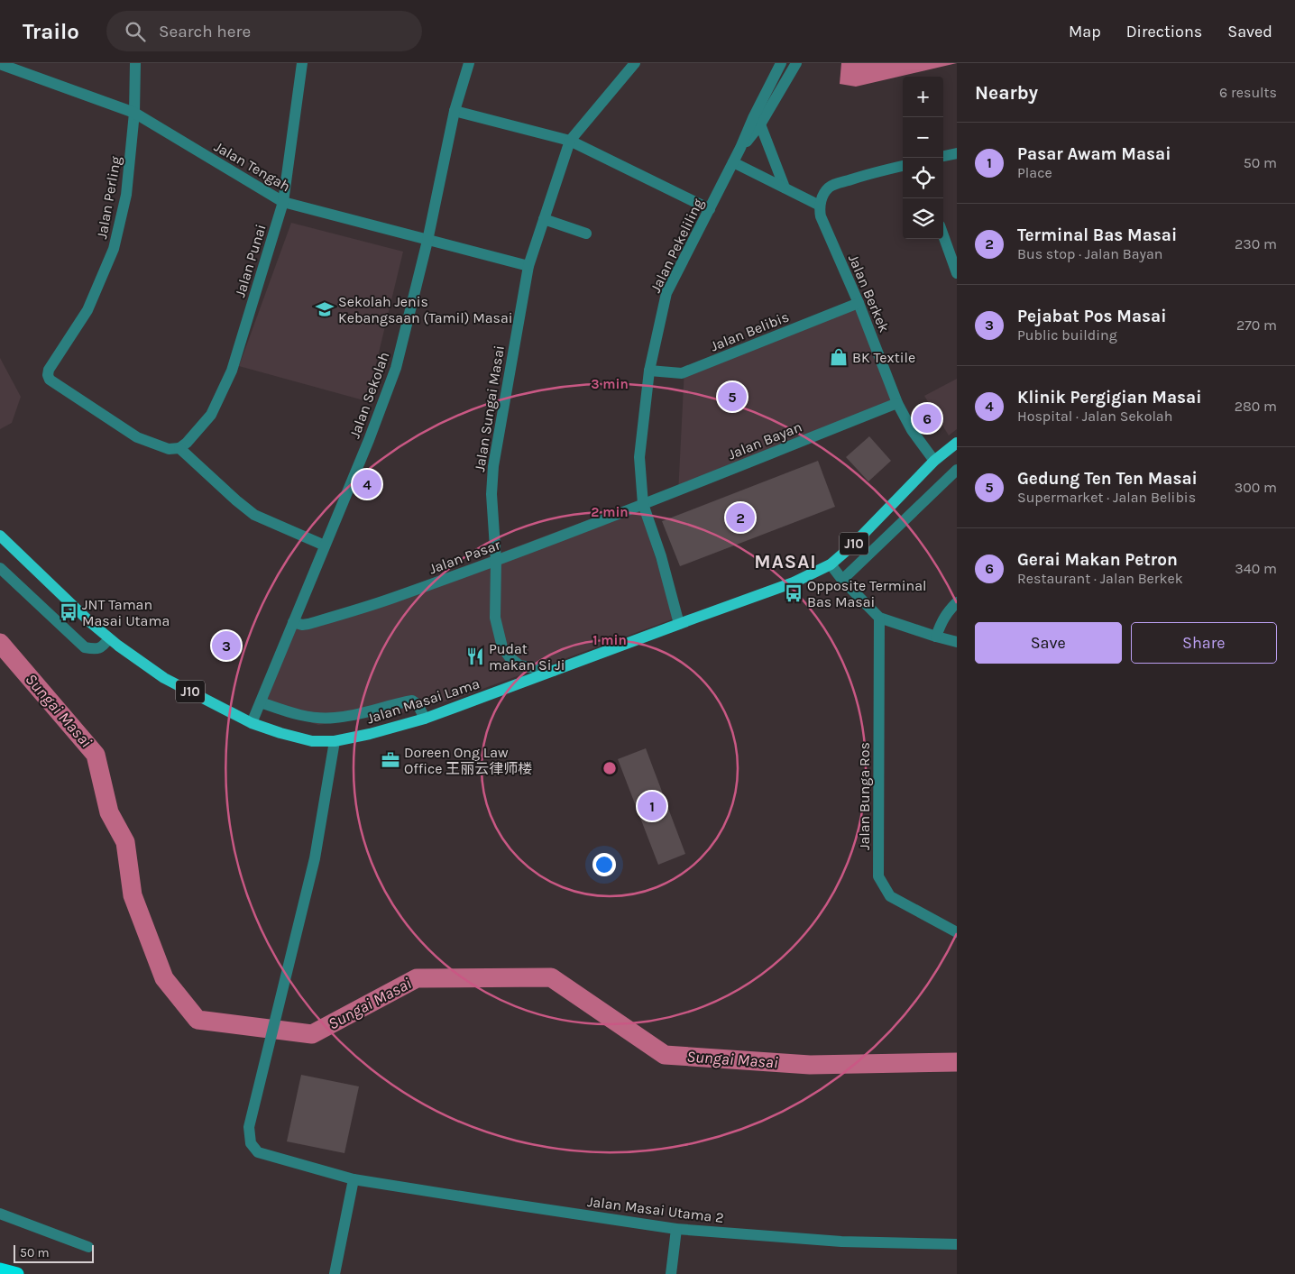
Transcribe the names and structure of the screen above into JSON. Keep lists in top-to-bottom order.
{
  "streets": {
    "main road": ["J10", "Jalan Masai Lama"],
    "street": [
      "Jalan Tengah",
      "Jalan Perling",
      "Jalan Pekeliling",
      "Jalan Punai",
      "Jalan Berkek",
      "Jalan Belibis",
      "Jalan Sekolah",
      "Jalan Sungai Masai",
      "Jalan Bayan",
      "Jalan Pasar",
      "Jalan Bunga Ros",
      "Jalan Masai Utama 2"
    ]
  },
  "crossings": [
    ["Jalan Tengah", "Jalan Perling"],
    ["Jalan Tengah", "Jalan Punai"],
    ["Jalan Tengah", "Jalan Sekolah"],
    ["Jalan Tengah", "Jalan Sungai Masai"],
    ["Jalan Perling", "Jalan Punai"],
    ["Jalan Pekeliling", "Jalan Belibis"],
    ["Jalan Pekeliling", "Jalan Bayan"],
    ["Jalan Pekeliling", "Jalan Pasar"],
    ["Jalan Pekeliling", "Jalan Masai Lama"],
    ["Jalan Berkek", "Jalan Belibis"],
    ["Jalan Berkek", "Jalan Bayan"],
    ["Jalan Berkek", "Jalan Masai Lama"],
    ["Jalan Sekolah", "Jalan Pasar"],
    ["Jalan Sekolah", "Jalan Masai Lama"],
    ["Jalan Sungai Masai", "Jalan Pasar"],
    ["Jalan Sungai Masai", "Jalan Masai Lama"],
    ["Jalan Bayan", "Jalan Pasar"],
    ["Jalan Masai Lama", "Jalan Masai Utama 2"]
  ],
  "districts": ["MASAI"],
  "water": ["Sungai Masai"],
  "places": {
    "school or university": ["Sekolah Jenis Kebangsaan (Tamil) Masai"],
    "shop": ["BK Textile"],
    "bus stop": ["Opposite Terminal Bas Masai", "JNT Taman Masai Utama"],
    "restaurant": ["Pudat makan Si Ji"],
    "office": ["Doreen Ong Law Office 王丽云律师楼"]
  },
  "scale_bar": "50 m",
  "page": {
    "header": "Trailo",
    "search": "Search here",
    "nav": ["Map", "Directions", "Saved"],
    "heading": ["Nearby", "6 results"],
    "map_buttons": ["+", "−"],
    "list": [
      {
        "mark": "1",
        "name": "Pasar Awam Masai",
        "note": "Place",
        "value": "50 m"
      },
      {
        "mark": "2",
        "name": "Terminal Bas Masai",
        "note": "Bus stop · Jalan Bayan",
        "value": "230 m"
      },
      {
        "mark": "3",
        "name": "Pejabat Pos Masai",
        "note": "Public building",
        "value": "270 m"
      },
      {
        "mark": "4",
        "name": "Klinik Pergigian Masai",
        "note": "Hospital · Jalan Sekolah",
        "value": "280 m"
      },
      {
        "mark": "5",
        "name": "Gedung Ten Ten Masai",
        "note": "Supermarket · Jalan Belibis",
        "value": "300 m"
      },
      {
        "mark": "6",
        "name": "Gerai Makan Petron",
        "note": "Restaurant · Jalan Berkek",
        "value": "340 m"
      }
    ],
    "pins": [
      "5",
      "6",
      "4",
      "2",
      "3",
      "1"
    ],
    "buttons": ["Save", "Share"],
    "scale": "50 m"
  },
  "rings": ["3 min", "2 min", "1 min"]
}
